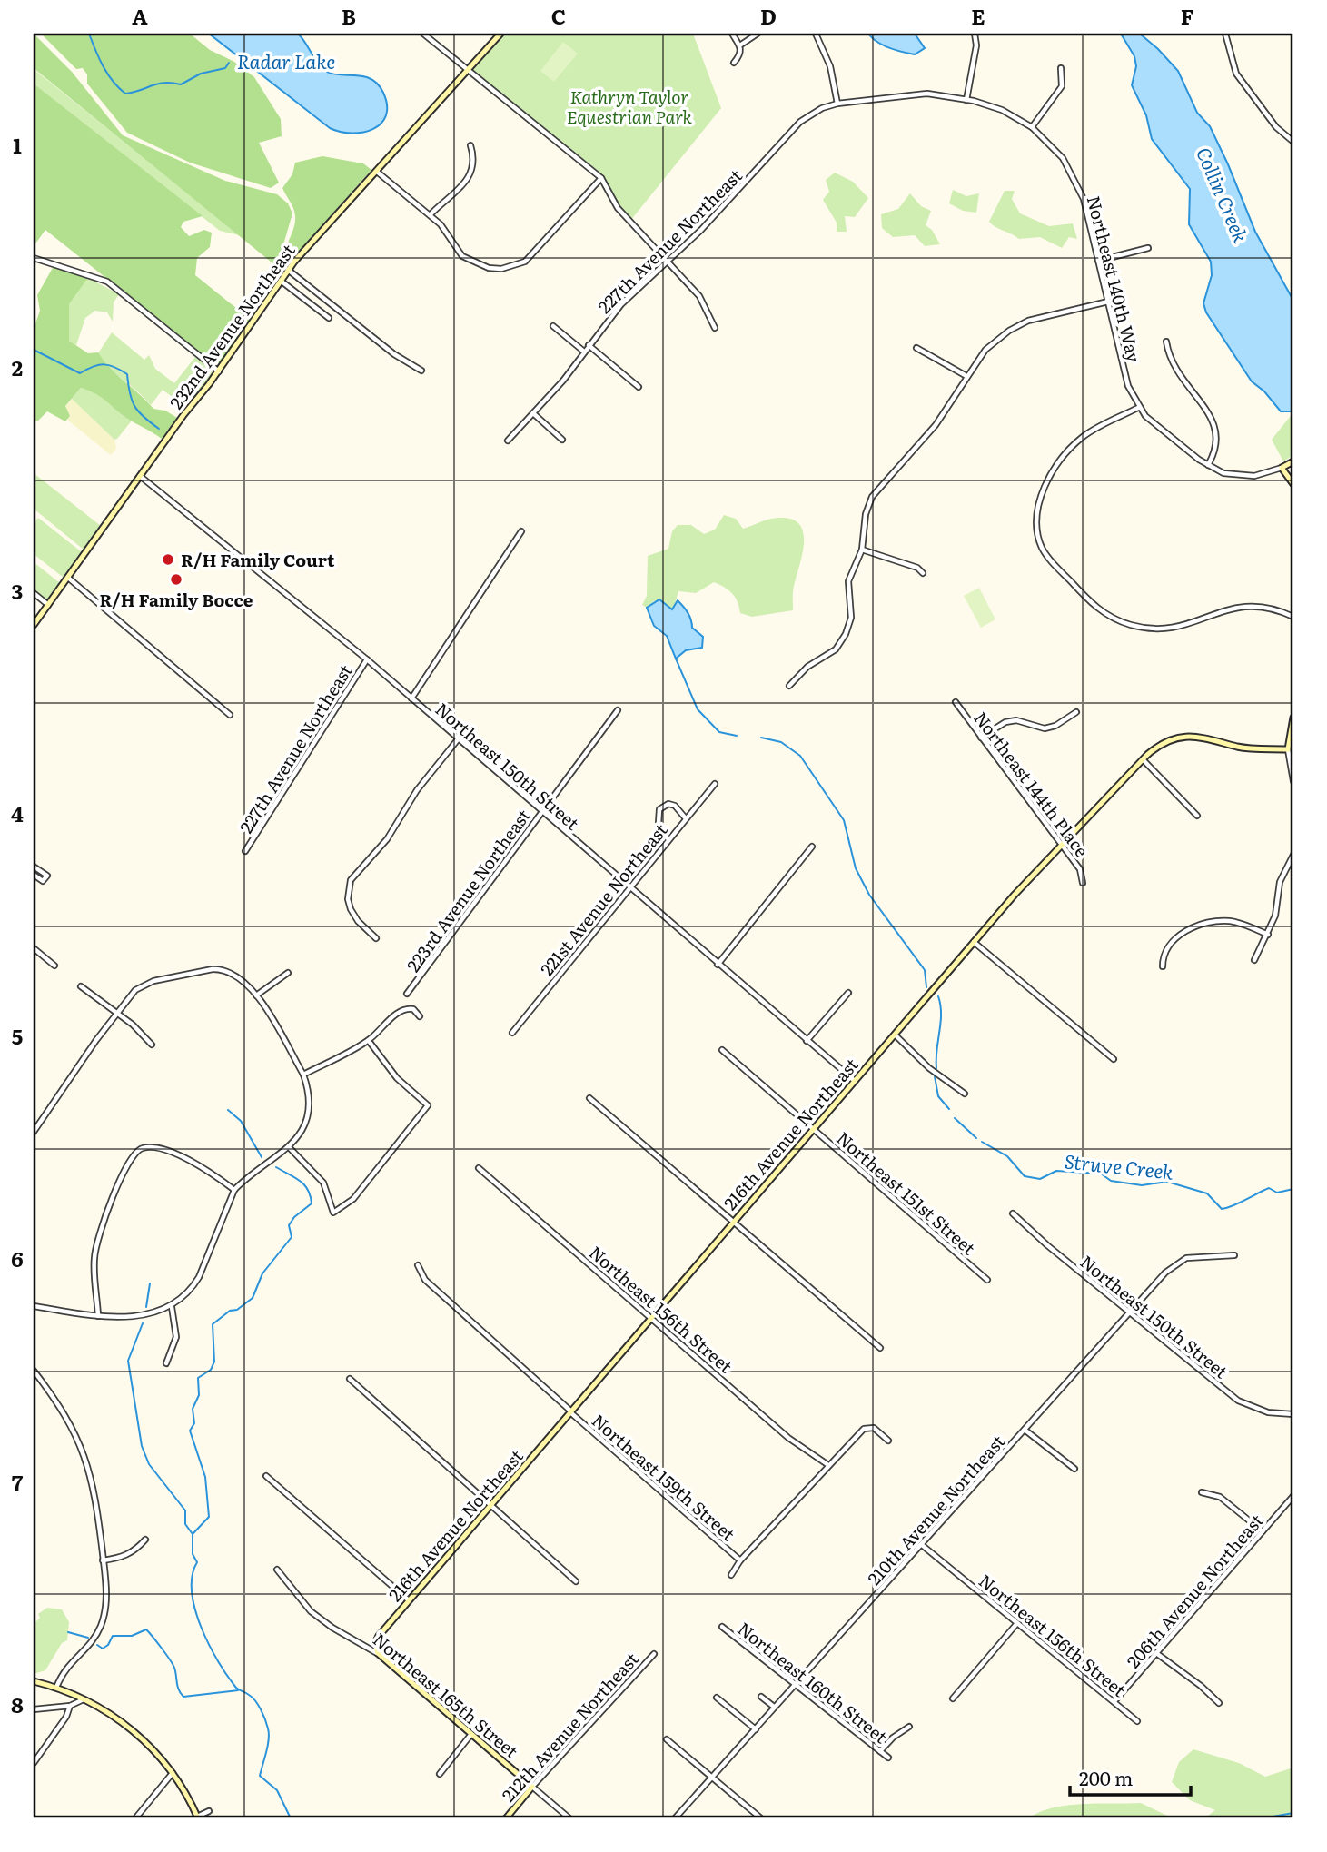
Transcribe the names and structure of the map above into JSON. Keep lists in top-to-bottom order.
{
  "streets": {
    "street": [
      "227th Avenue Northeast",
      "Northeast 140th Way",
      "232nd Avenue Northeast",
      "Northeast 150th Street",
      "Northeast 144th Place",
      "223rd Avenue Northeast",
      "221st Avenue Northeast",
      "216th Avenue Northeast",
      "Northeast 151st Street",
      "Northeast 156th Street",
      "Northeast 159th Street",
      "210th Avenue Northeast",
      "206th Avenue Northeast",
      "Northeast 160th Street",
      "Northeast 165th Street",
      "212th Avenue Northeast"
    ]
  },
  "crossings": [
    ["227th Avenue Northeast", "Northeast 140th Way"],
    ["227th Avenue Northeast", "Northeast 150th Street"],
    ["232nd Avenue Northeast", "Northeast 150th Street"],
    ["Northeast 150th Street", "223rd Avenue Northeast"],
    ["Northeast 150th Street", "221st Avenue Northeast"],
    ["Northeast 150th Street", "216th Avenue Northeast"],
    ["Northeast 150th Street", "210th Avenue Northeast"],
    ["Northeast 144th Place", "216th Avenue Northeast"],
    ["216th Avenue Northeast", "Northeast 151st Street"],
    ["216th Avenue Northeast", "Northeast 156th Street"],
    ["216th Avenue Northeast", "Northeast 159th Street"],
    ["216th Avenue Northeast", "Northeast 165th Street"],
    ["Northeast 156th Street", "210th Avenue Northeast"],
    ["Northeast 156th Street", "206th Avenue Northeast"],
    ["210th Avenue Northeast", "Northeast 160th Street"],
    ["Northeast 165th Street", "212th Avenue Northeast"]
  ],
  "water": ["Radar Lake", "Collin Creek", "Struve Creek"],
  "parks": ["Kathryn Taylor Equestrian Park"],
  "places": ["R/H Family Court", "R/H Family Bocce"],
  "scale_bar": "200 m",
  "grid": {
    "columns": [
      "A",
      "B",
      "C",
      "D",
      "E",
      "F"
    ],
    "rows": [
      "1",
      "2",
      "3",
      "4",
      "5",
      "6",
      "7",
      "8"
    ]
  }
}
